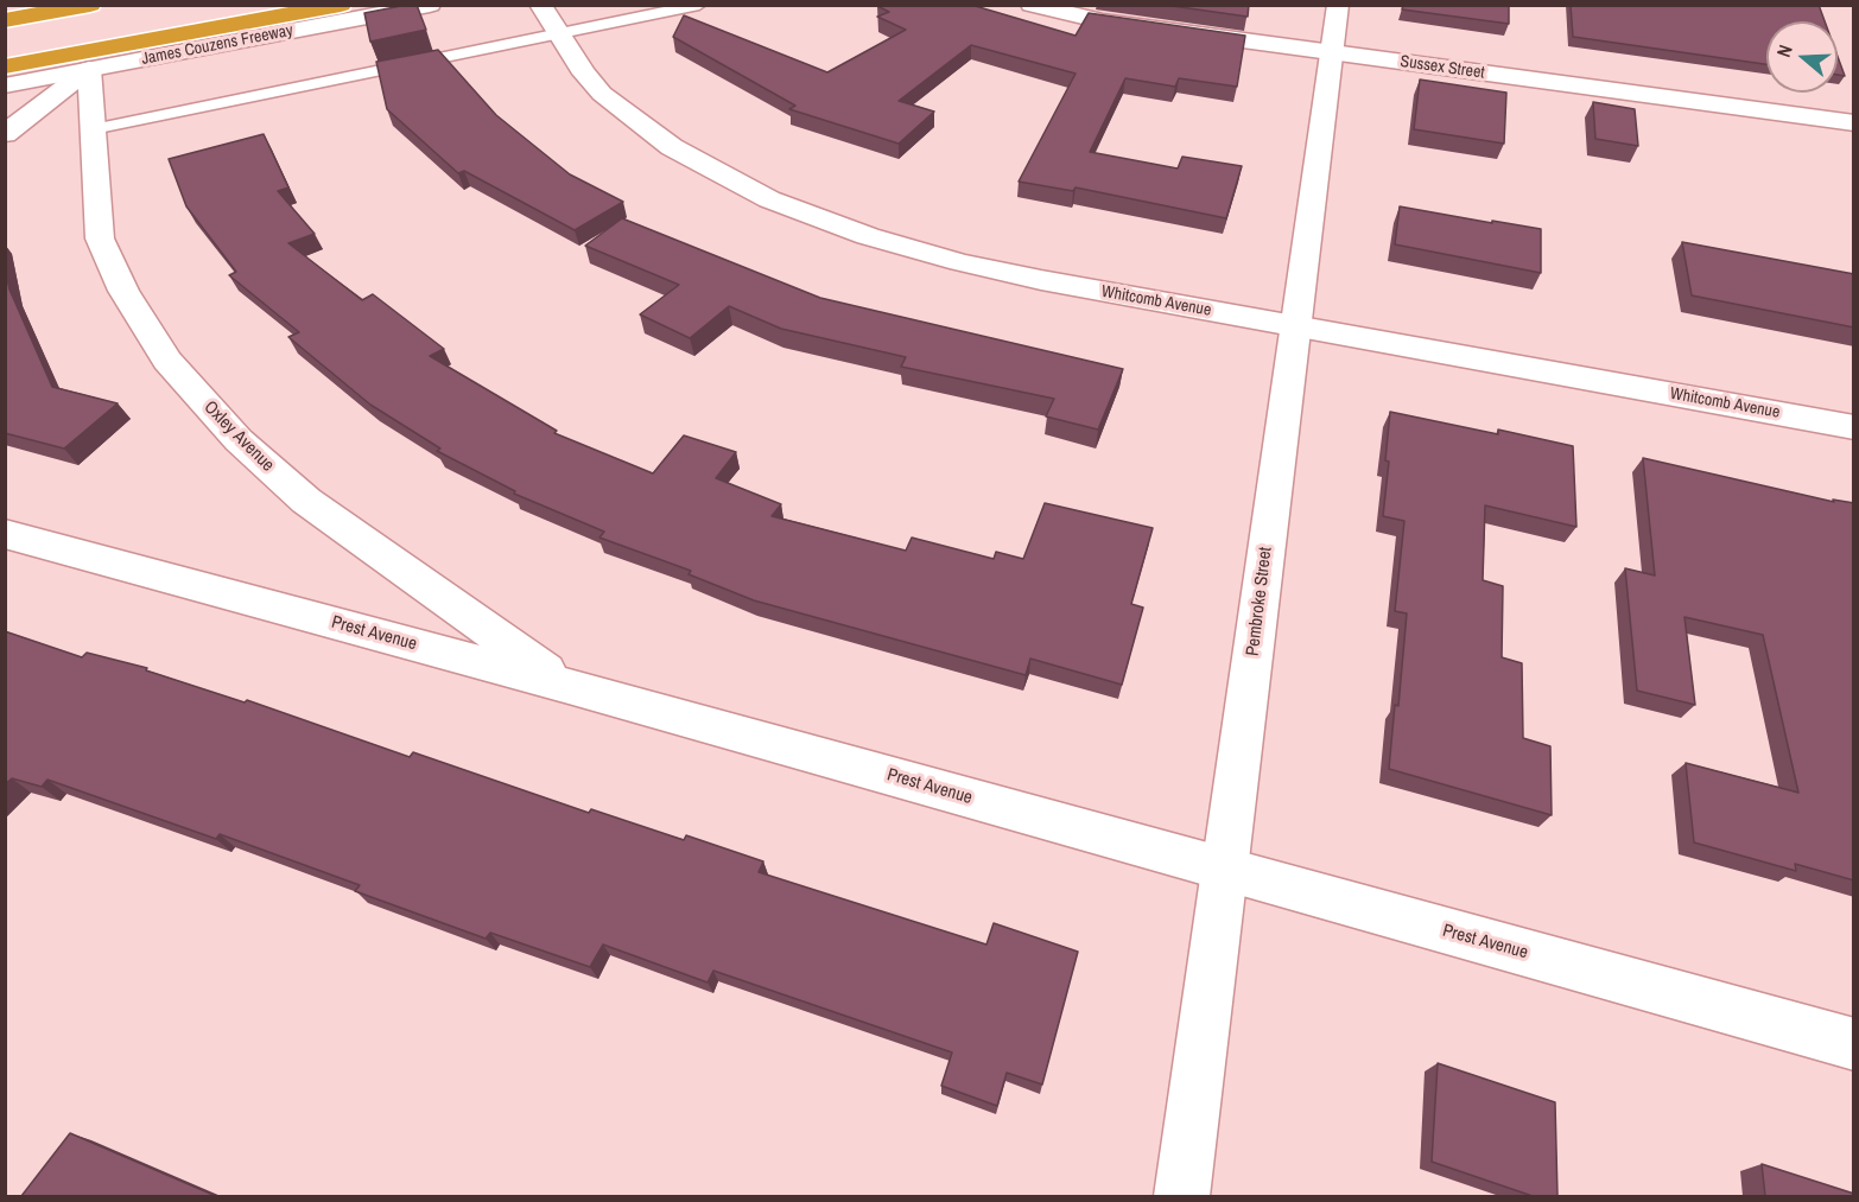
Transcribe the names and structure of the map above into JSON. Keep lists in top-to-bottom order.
{
  "streets": {
    "street": [
      "James Couzens Freeway",
      "Sussex Street",
      "Whitcomb Avenue",
      "Oxley Avenue",
      "Pembroke Street",
      "Prest Avenue"
    ]
  },
  "crossings": [
    ["James Couzens Freeway", "Oxley Avenue"],
    ["Sussex Street", "Pembroke Street"],
    ["Whitcomb Avenue", "Pembroke Street"],
    ["Oxley Avenue", "Prest Avenue"],
    ["Pembroke Street", "Prest Avenue"]
  ],
  "north": "left"
}
